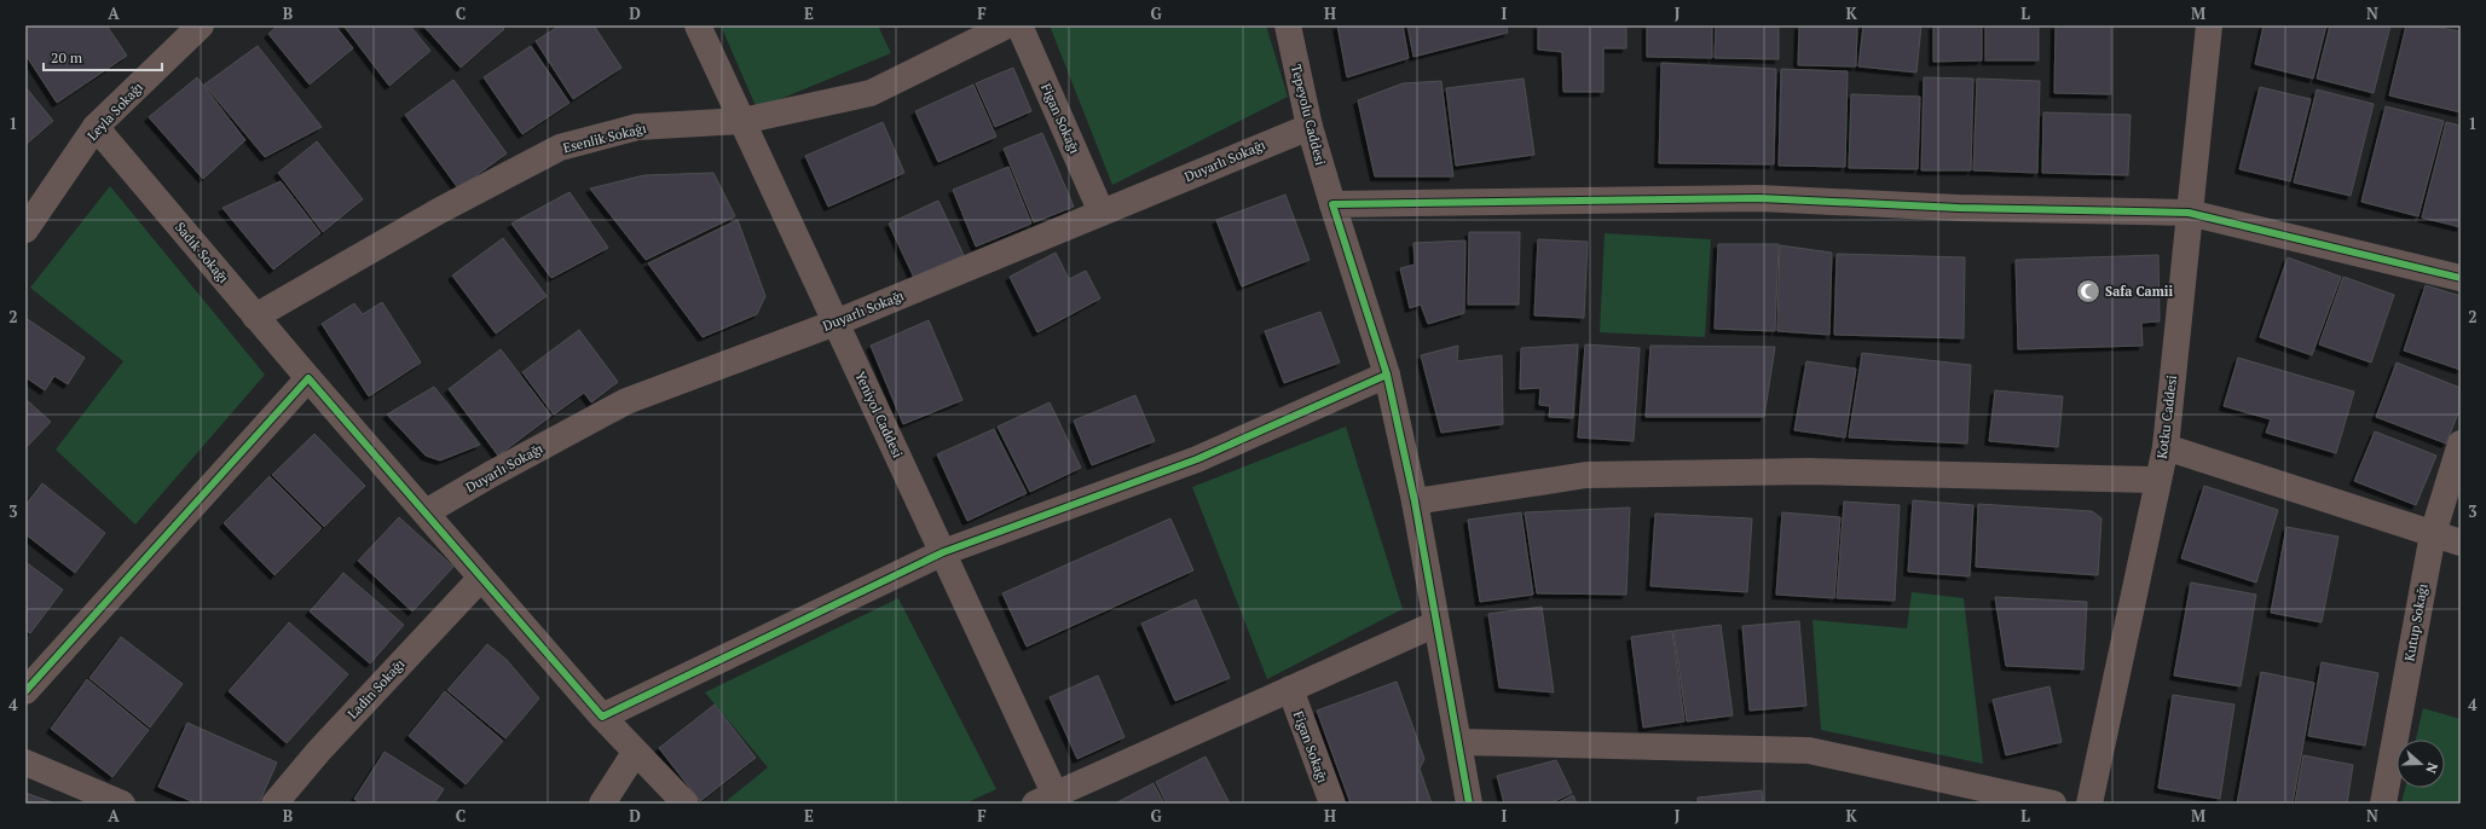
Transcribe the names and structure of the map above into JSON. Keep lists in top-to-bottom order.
{
  "streets": {
    "street": [
      "Leyla Sokağı",
      "Tepeyolu Caddesi",
      "Figan Sokağı",
      "Esenlik Sokağı",
      "Duyarlı Sokağı",
      "Sadık Sokağı",
      "Yeniyol Caddesi",
      "Kotku Caddesi",
      "Kutup Sokağı",
      "Ladin Sokağı"
    ]
  },
  "crossings": [
    ["Leyla Sokağı", "Sadık Sokağı"],
    ["Tepeyolu Caddesi", "Duyarlı Sokağı"],
    ["Figan Sokağı", "Duyarlı Sokağı"],
    ["Esenlik Sokağı", "Sadık Sokağı"],
    ["Esenlik Sokağı", "Yeniyol Caddesi"],
    ["Duyarlı Sokağı", "Sadık Sokağı"],
    ["Duyarlı Sokağı", "Yeniyol Caddesi"],
    ["Sadık Sokağı", "Ladin Sokağı"]
  ],
  "places": {
    "mosque": ["Safa Camii"]
  },
  "scale_bar": "20 m",
  "north": "right",
  "grid": {
    "columns": [
      "A",
      "B",
      "C",
      "D",
      "E",
      "F",
      "G",
      "H",
      "I",
      "J",
      "K",
      "L",
      "M",
      "N"
    ],
    "rows": [
      "1",
      "2",
      "3",
      "4"
    ]
  }
}
